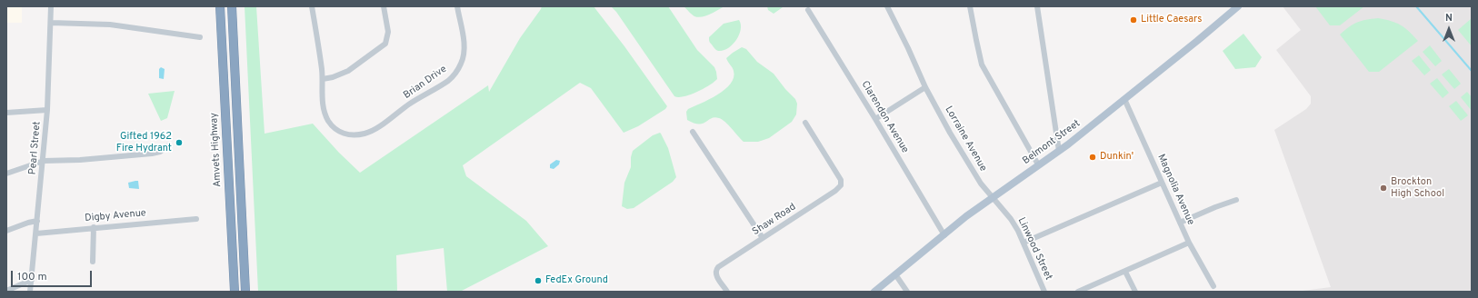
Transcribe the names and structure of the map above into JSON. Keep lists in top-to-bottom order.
{
  "streets": {
    "highway": ["Amvets Highway"],
    "main road": ["Belmont Street"],
    "street": [
      "Brian Drive",
      "Clarendon Avenue",
      "Lorraine Avenue",
      "Pearl Street",
      "Magnolia Avenue",
      "Digby Avenue",
      "Shaw Road",
      "Linwood Street"
    ]
  },
  "crossings": [
    ["Clarendon Avenue", "Belmont Street"],
    ["Lorraine Avenue", "Belmont Street"],
    ["Lorraine Avenue", "Linwood Street"],
    ["Belmont Street", "Magnolia Avenue"],
    ["Belmont Street", "Linwood Street"],
    ["Pearl Street", "Digby Avenue"]
  ],
  "places": [
    "Little Caesars",
    "Gifted 1962 Fire Hydrant",
    "Dunkin'",
    "Brockton High School",
    "FedEx Ground"
  ],
  "scale_bar": "100 m",
  "north": "top"
}
